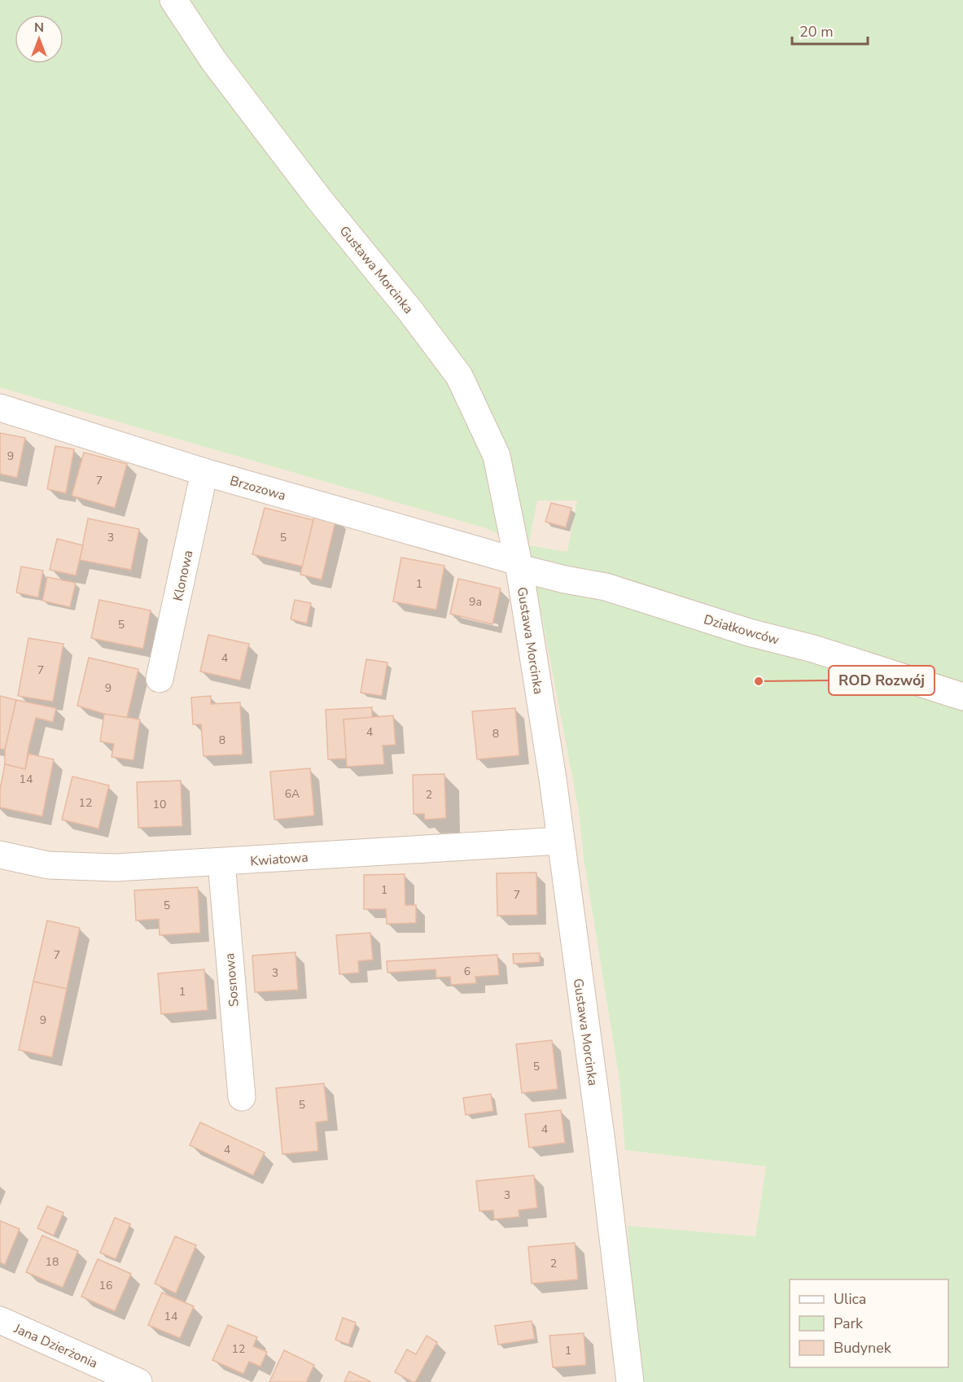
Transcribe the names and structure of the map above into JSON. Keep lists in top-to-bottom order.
{
  "streets": {
    "street": [
      "Gustawa Morcinka",
      "Brzozowa",
      "Klonowa",
      "Działkowców",
      "Kwiatowa",
      "Sosnowa",
      "Jana Dzierżonia"
    ]
  },
  "crossings": [
    ["Gustawa Morcinka", "Brzozowa"],
    ["Gustawa Morcinka", "Działkowców"],
    ["Gustawa Morcinka", "Kwiatowa"],
    ["Brzozowa", "Klonowa"],
    ["Brzozowa", "Działkowców"],
    ["Kwiatowa", "Sosnowa"]
  ],
  "places": ["ROD Rozwój"],
  "house_numbers": [
    "9",
    "7",
    "3",
    "5",
    "1",
    "9a",
    "5",
    "4",
    "7",
    "9",
    "4",
    "8",
    "8",
    "14",
    "6A",
    "2",
    "12",
    "10",
    "1",
    "7",
    "5",
    "7",
    "6",
    "3",
    "1",
    "9",
    "5",
    "5",
    "4",
    "4",
    "3",
    "18",
    "2",
    "16",
    "14",
    "12",
    "1"
  ],
  "legend": ["Ulica", "Park", "Budynek"],
  "scale_bar": "20 m",
  "north": "top"
}
